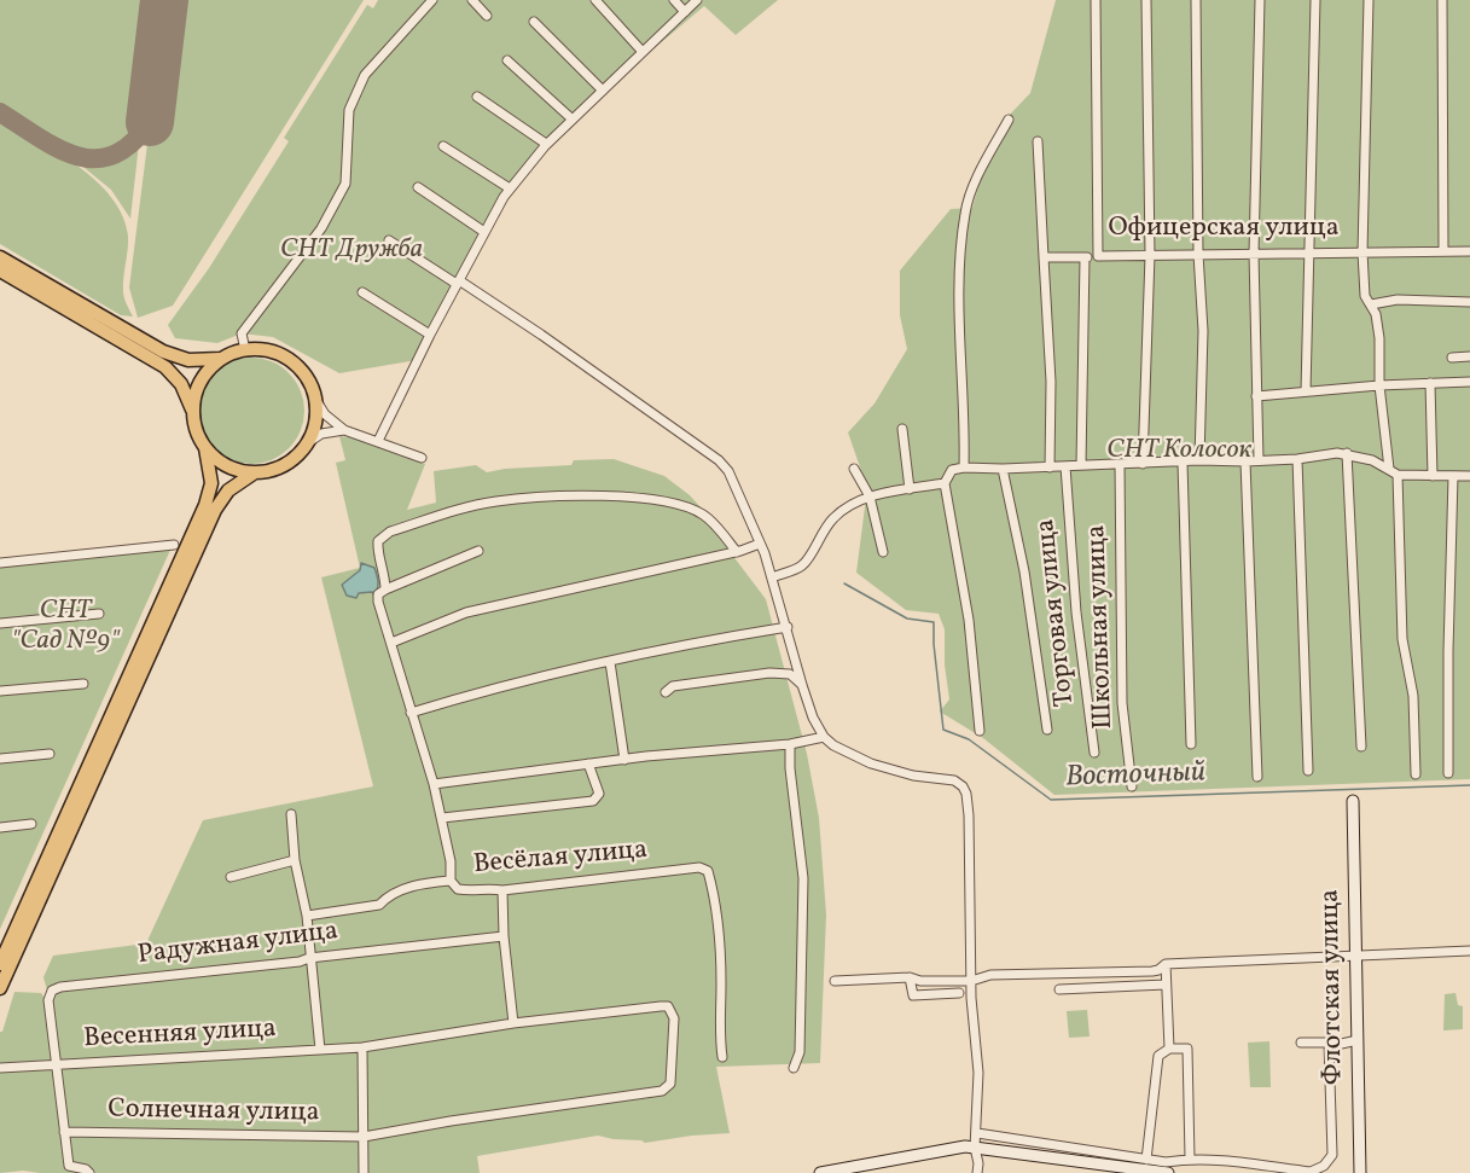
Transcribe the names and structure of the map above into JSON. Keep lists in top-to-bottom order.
{
  "streets": {
    "street": [
      "Офицерская улица",
      "Торговая улица",
      "Школьная улица",
      "Весёлая улица",
      "Радужная улица",
      "Флотская улица",
      "Весенняя улица",
      "Солнечная улица"
    ]
  },
  "crossings": [
    ["Радужная улица", "Весенняя улица"],
    ["Радужная улица", "Солнечная улица"],
    ["Весенняя улица", "Солнечная улица"]
  ],
  "water": ["Восточный"],
  "parks": ["СНТ Дружба", "СНТ Колосок", "СНТ \"Сад №9\""]
}
